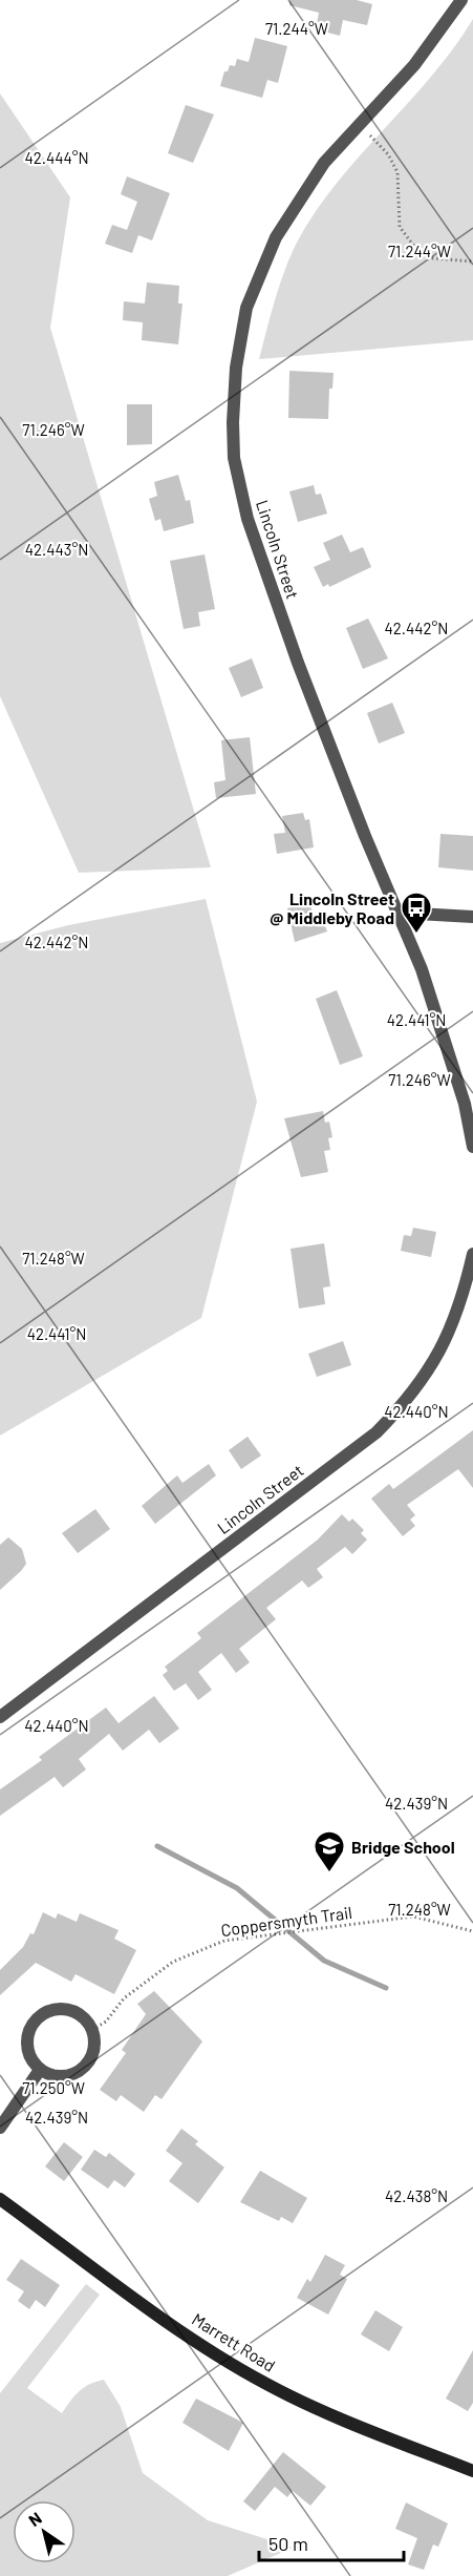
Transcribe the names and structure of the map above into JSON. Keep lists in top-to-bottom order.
{
  "streets": {
    "main road": ["Marrett Road"],
    "street": ["Lincoln Street"],
    "path": ["Coppersmyth Trail"]
  },
  "places": {
    "bus stop": ["Lincoln Street @ Middleby Road"],
    "school or university": ["Bridge School"]
  },
  "scale_bar": "50 m",
  "north": "top left",
  "coordinates": [
    "71.244°W",
    "42.444°N",
    "71.246°W",
    "42.443°N",
    "42.442°N",
    "42.441°N",
    "71.248°W",
    "42.440°N",
    "42.439°N",
    "71.250°W",
    "42.438°N"
  ]
}
